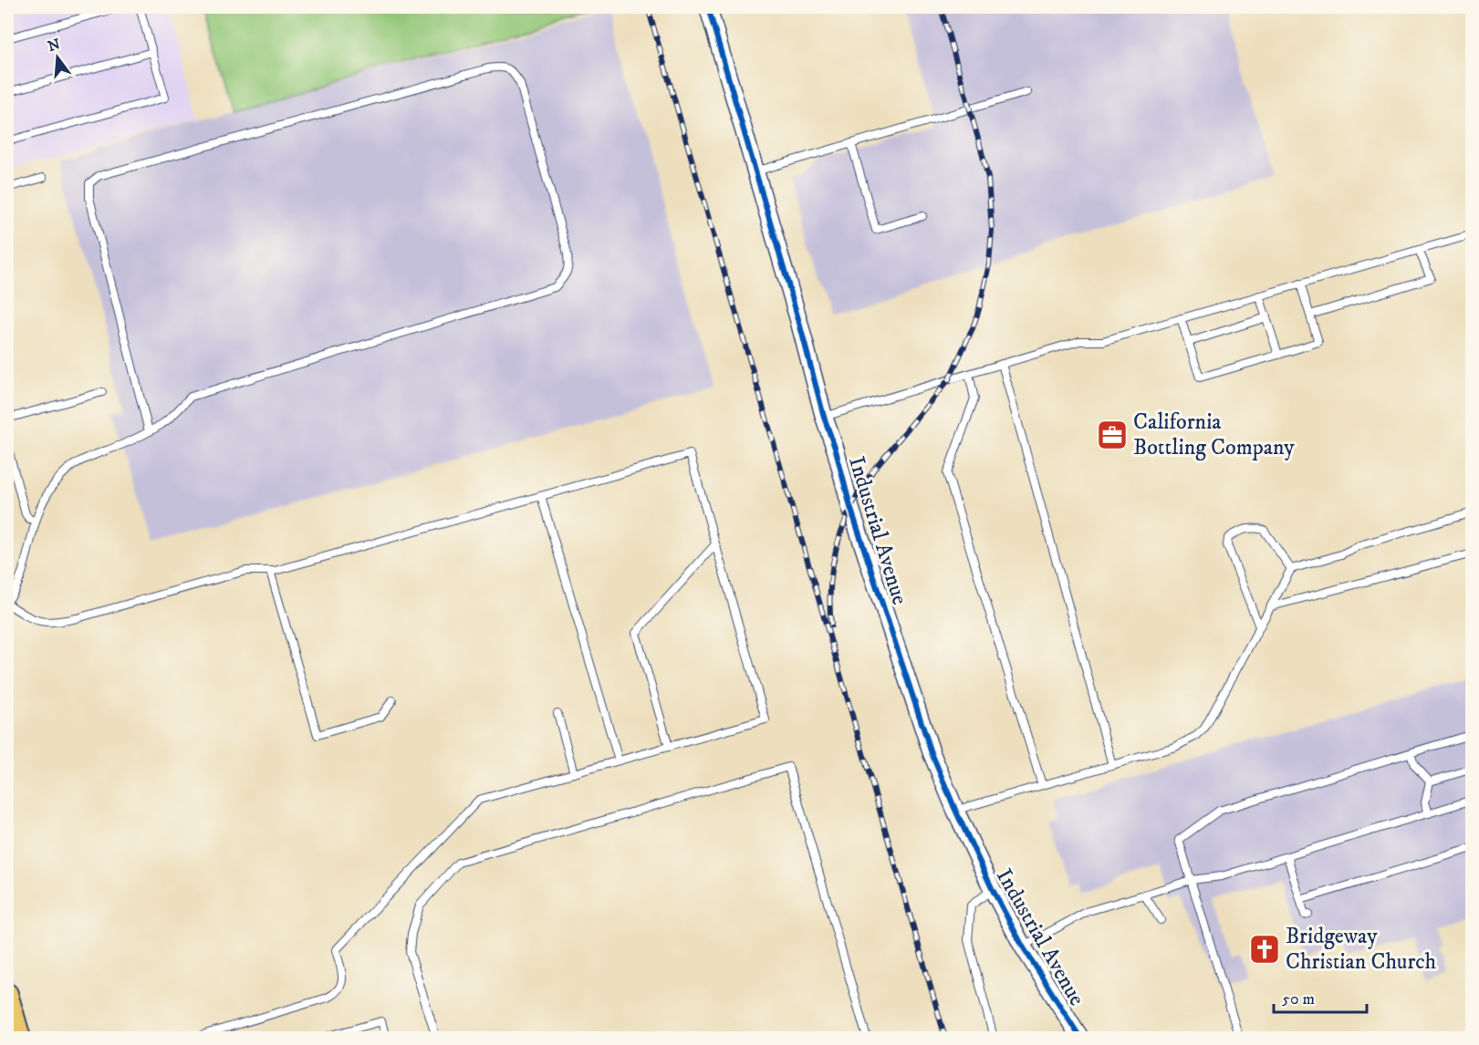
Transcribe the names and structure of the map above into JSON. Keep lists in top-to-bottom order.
{
  "streets": {
    "street": ["Industrial Avenue"]
  },
  "places": {
    "office": ["California Bottling Company"],
    "church": ["Bridgeway Christian Church"]
  },
  "scale_bar": "50 m",
  "north": "top"
}
